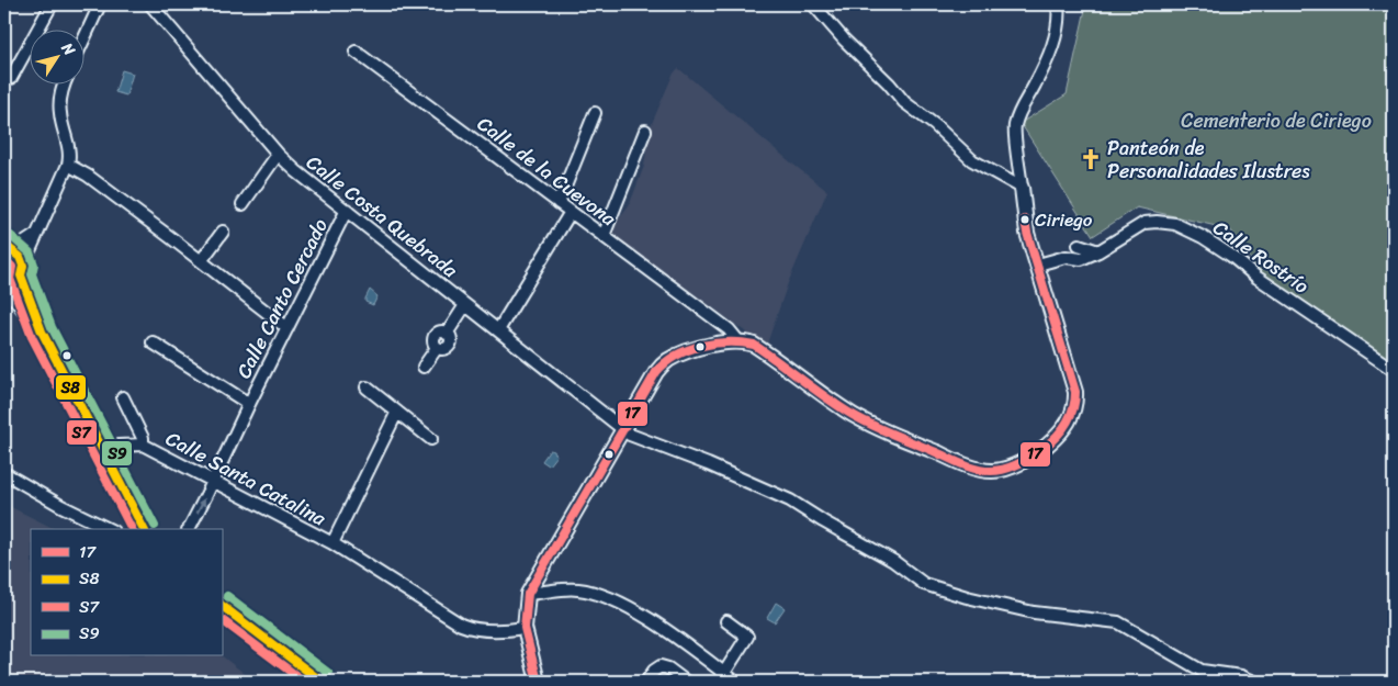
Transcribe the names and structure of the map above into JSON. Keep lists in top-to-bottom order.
{
  "streets": {
    "street": [
      "Calle de la Cuevona",
      "Calle Costa Quebrada",
      "Calle Rostrío",
      "Calle Canto Cercado",
      "Calle Santa Catalina"
    ]
  },
  "crossings": [
    ["Calle Costa Quebrada", "Calle Canto Cercado"],
    ["Calle Canto Cercado", "Calle Santa Catalina"]
  ],
  "parks": ["Cementerio de Ciriego"],
  "places": {
    "church": ["Panteón de Personalidades Ilustres"],
    "other": ["Ciriego"]
  },
  "lines": [
    "transit line 17",
    "transit line S9",
    "transit line S8",
    "transit line S7"
  ],
  "legend": [
    "17",
    "S8",
    "S7",
    "S9"
  ],
  "north": "top right"
}
